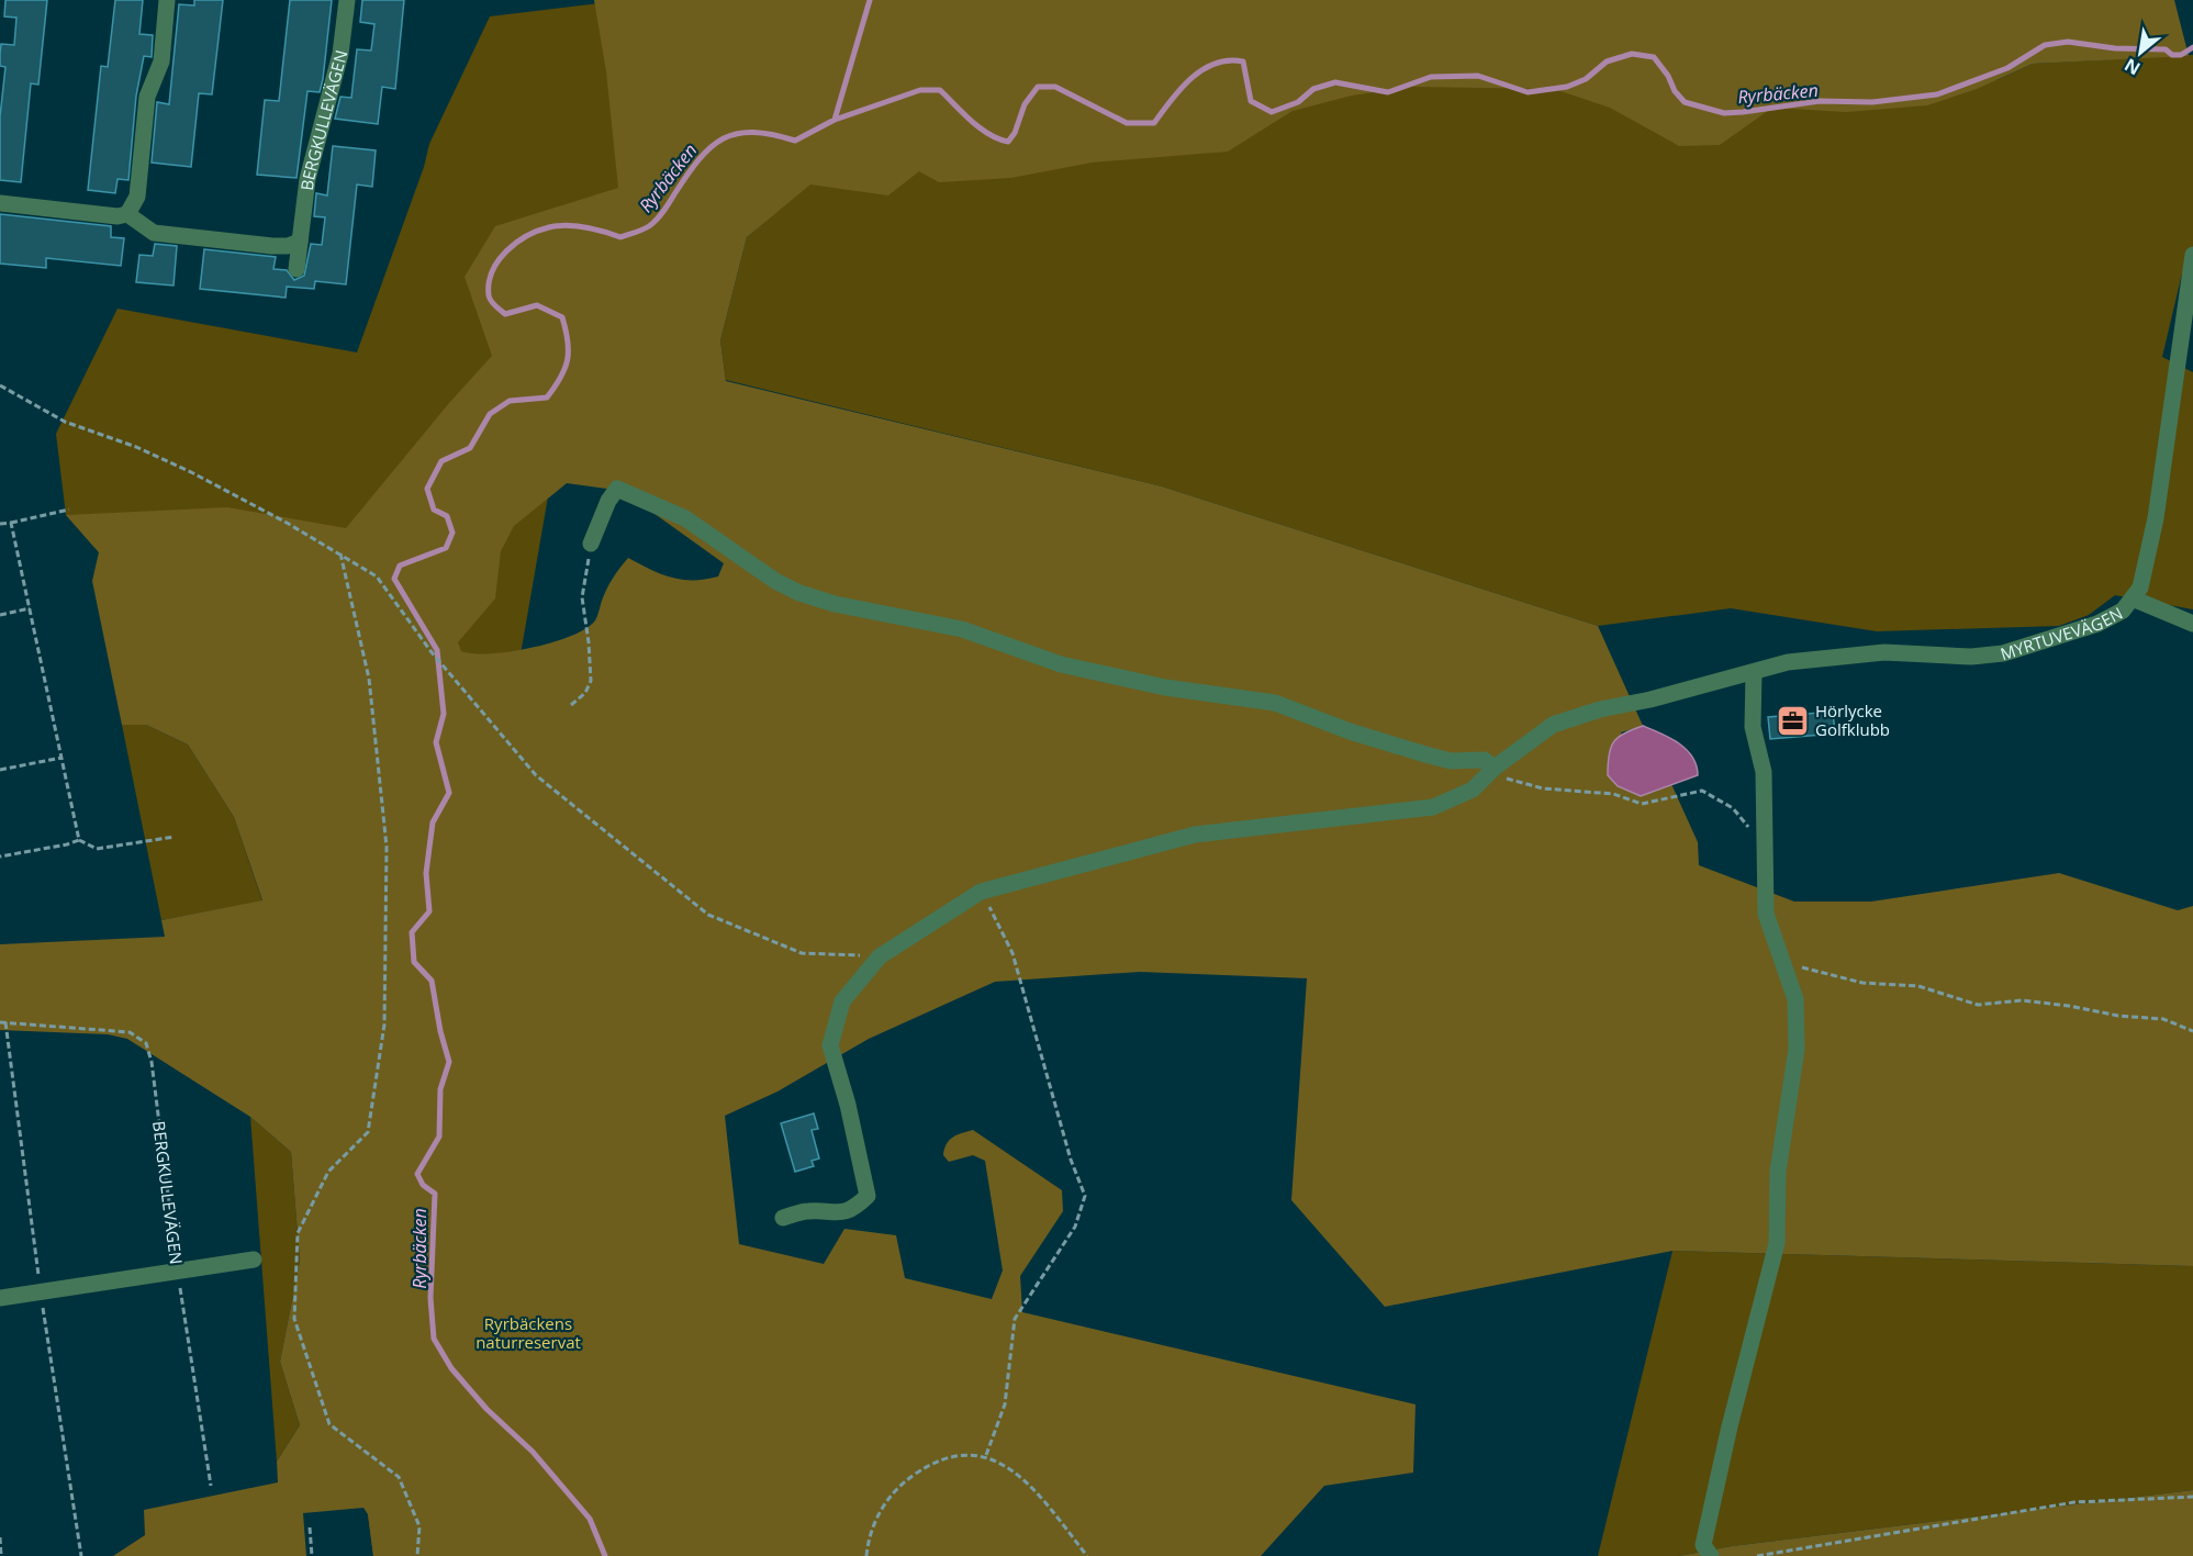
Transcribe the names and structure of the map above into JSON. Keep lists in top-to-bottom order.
{
  "streets": {
    "street": ["BERGKULLEVÄGEN", "MYRTUVEVÄGEN"]
  },
  "water": ["Ryrbäcken"],
  "parks": ["Ryrbäckens naturreservat"],
  "places": {
    "office": ["Hörlycke Golfklubb"]
  },
  "north": "bottom left"
}
